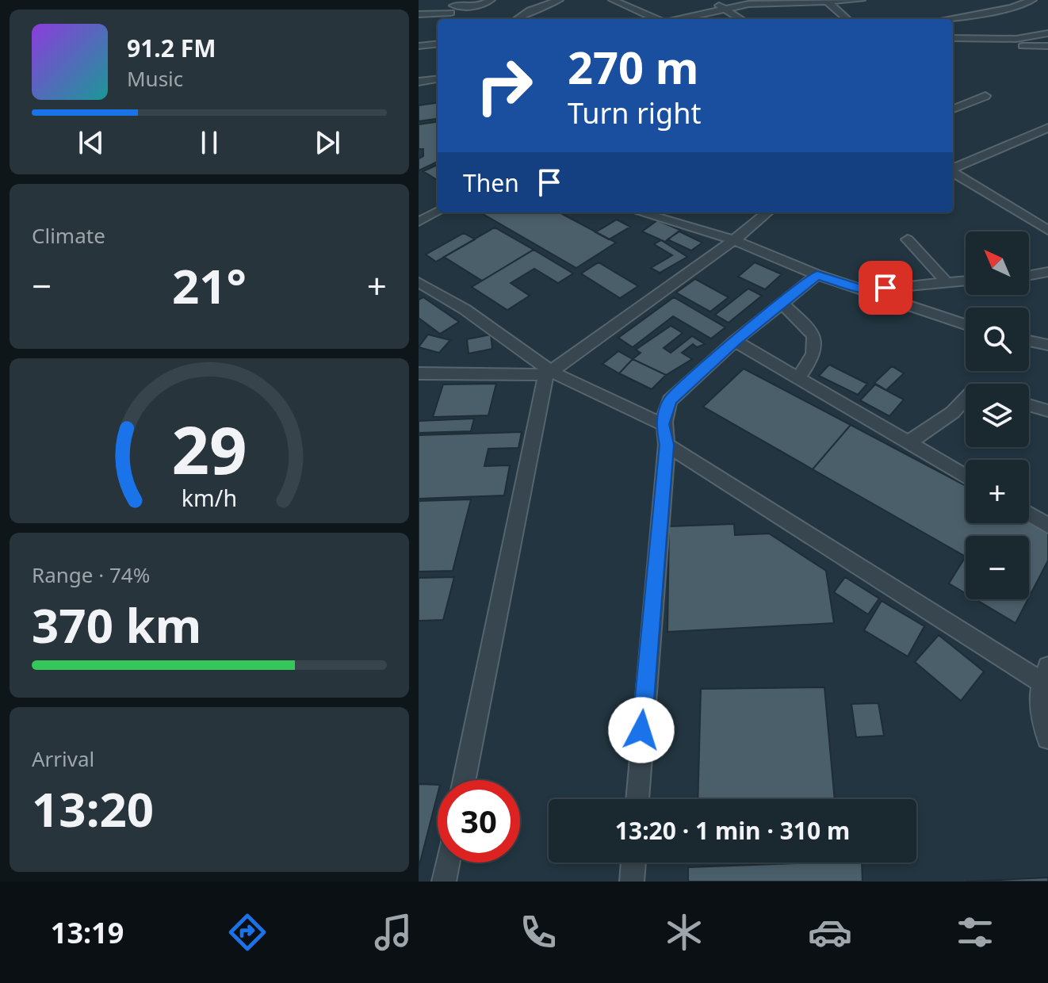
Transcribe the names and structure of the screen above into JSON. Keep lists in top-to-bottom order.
{
  "north": "top left",
  "page": {
    "turn": ["270 m", "Turn right"],
    "song": ["91.2 FM", "Music"],
    "then": "Then",
    "tile": [
      "Climate",
      ["Range · 74%", "370 km"],
      ["Arrival", "13:20"]
    ],
    "map_buttons": ["+", "−"],
    "heat": ["−", "21°", "+"],
    "limit": "30",
    "trip": "13:20 · 1 min · 310 m",
    "tabs": "13:19",
    "gauge": ["29", "km/h"]
  }
}
